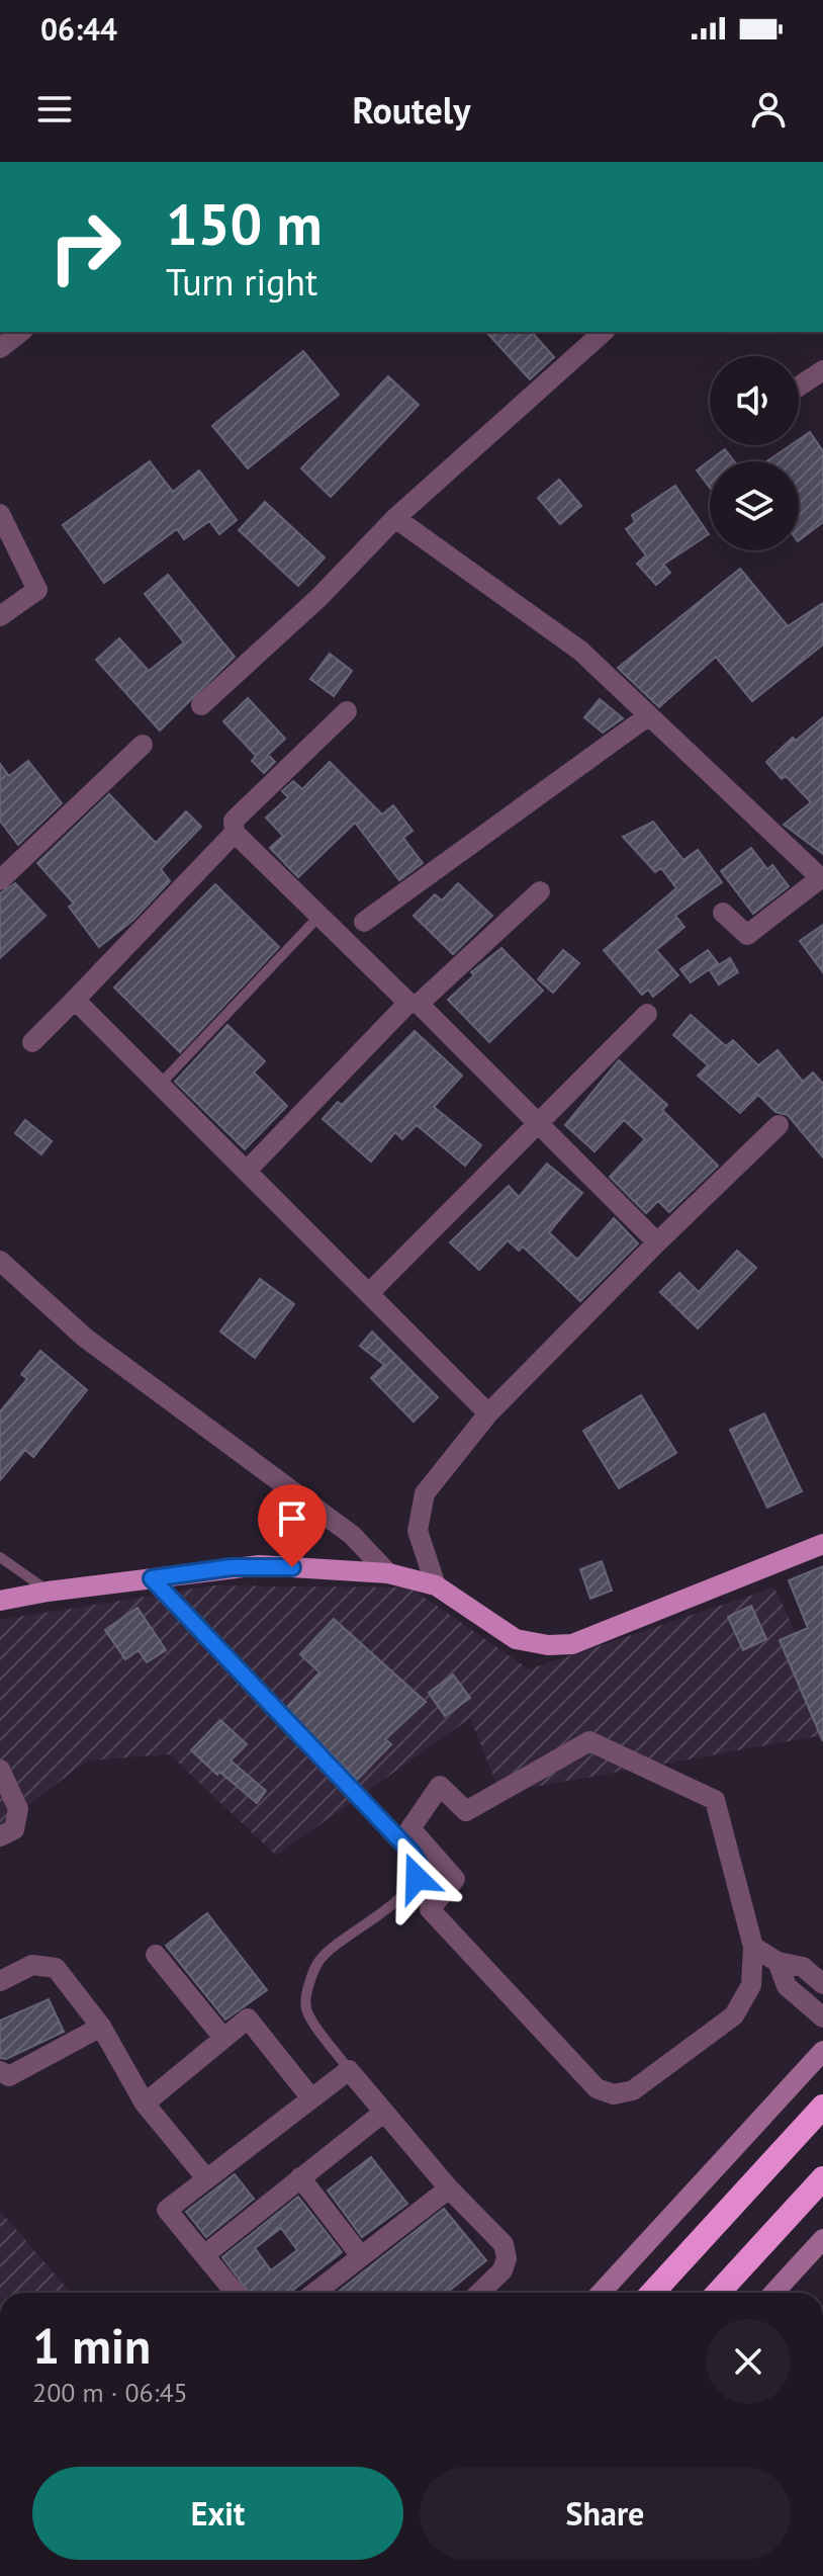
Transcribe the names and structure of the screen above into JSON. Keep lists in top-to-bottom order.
{
  "page": {
    "status": "06:44",
    "header": "Routely",
    "turn": ["150 m", "Turn right"],
    "heading": ["1 min", "200 m · 06:45"],
    "buttons": ["Exit", "Share"]
  }
}
